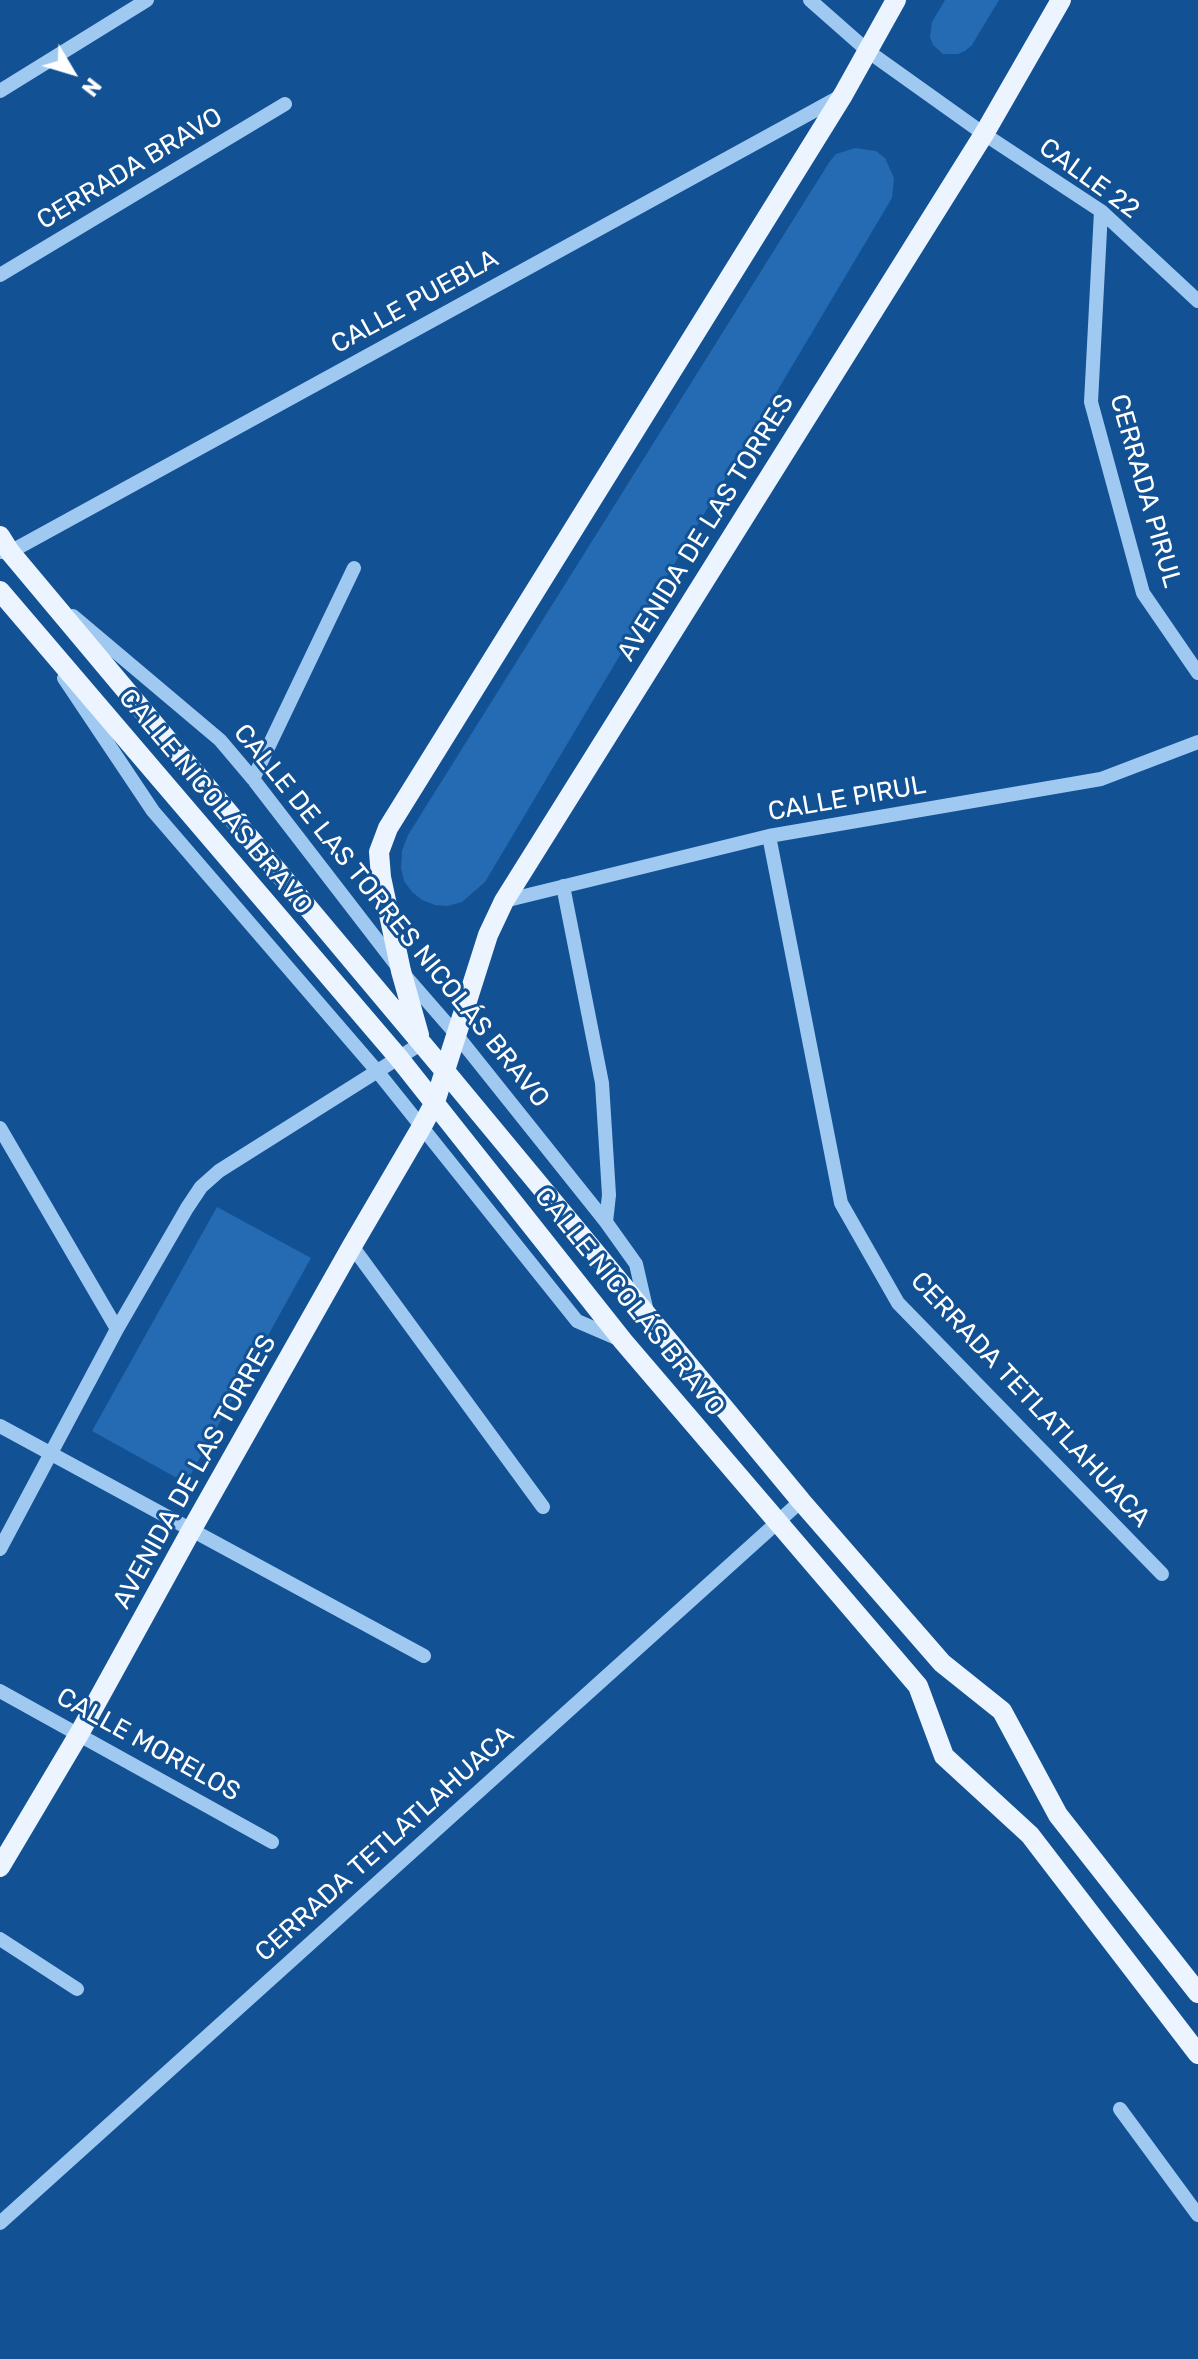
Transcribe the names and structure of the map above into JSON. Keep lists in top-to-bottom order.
{
  "streets": {
    "main road": ["AVENIDA DE LAS TORRES", "CALLE NICOLÁS BRAVO"],
    "street": [
      "CERRADA BRAVO",
      "CALLE 22",
      "CALLE PUEBLA",
      "CERRADA PIRUL",
      "CALLE PIRUL",
      "CALLE DE LAS TORRES NICOLÁS BRAVO",
      "CERRADA TETLATLAHUACA",
      "CALLE MORELOS"
    ]
  },
  "crossings": [
    ["CALLE 22", "CERRADA PIRUL"],
    ["CALLE 22", "AVENIDA DE LAS TORRES"],
    ["CALLE PUEBLA", "CALLE NICOLÁS BRAVO"],
    ["AVENIDA DE LAS TORRES", "CALLE PIRUL"],
    ["AVENIDA DE LAS TORRES", "CALLE NICOLÁS BRAVO"],
    ["AVENIDA DE LAS TORRES", "CALLE DE LAS TORRES NICOLÁS BRAVO"],
    ["AVENIDA DE LAS TORRES", "CALLE MORELOS"],
    ["CALLE PIRUL", "CALLE NICOLÁS BRAVO"],
    ["CALLE PIRUL", "CERRADA TETLATLAHUACA"],
    ["CALLE NICOLÁS BRAVO", "CALLE DE LAS TORRES NICOLÁS BRAVO"],
    ["CALLE NICOLÁS BRAVO", "CERRADA TETLATLAHUACA"]
  ],
  "north": "bottom right"
}
